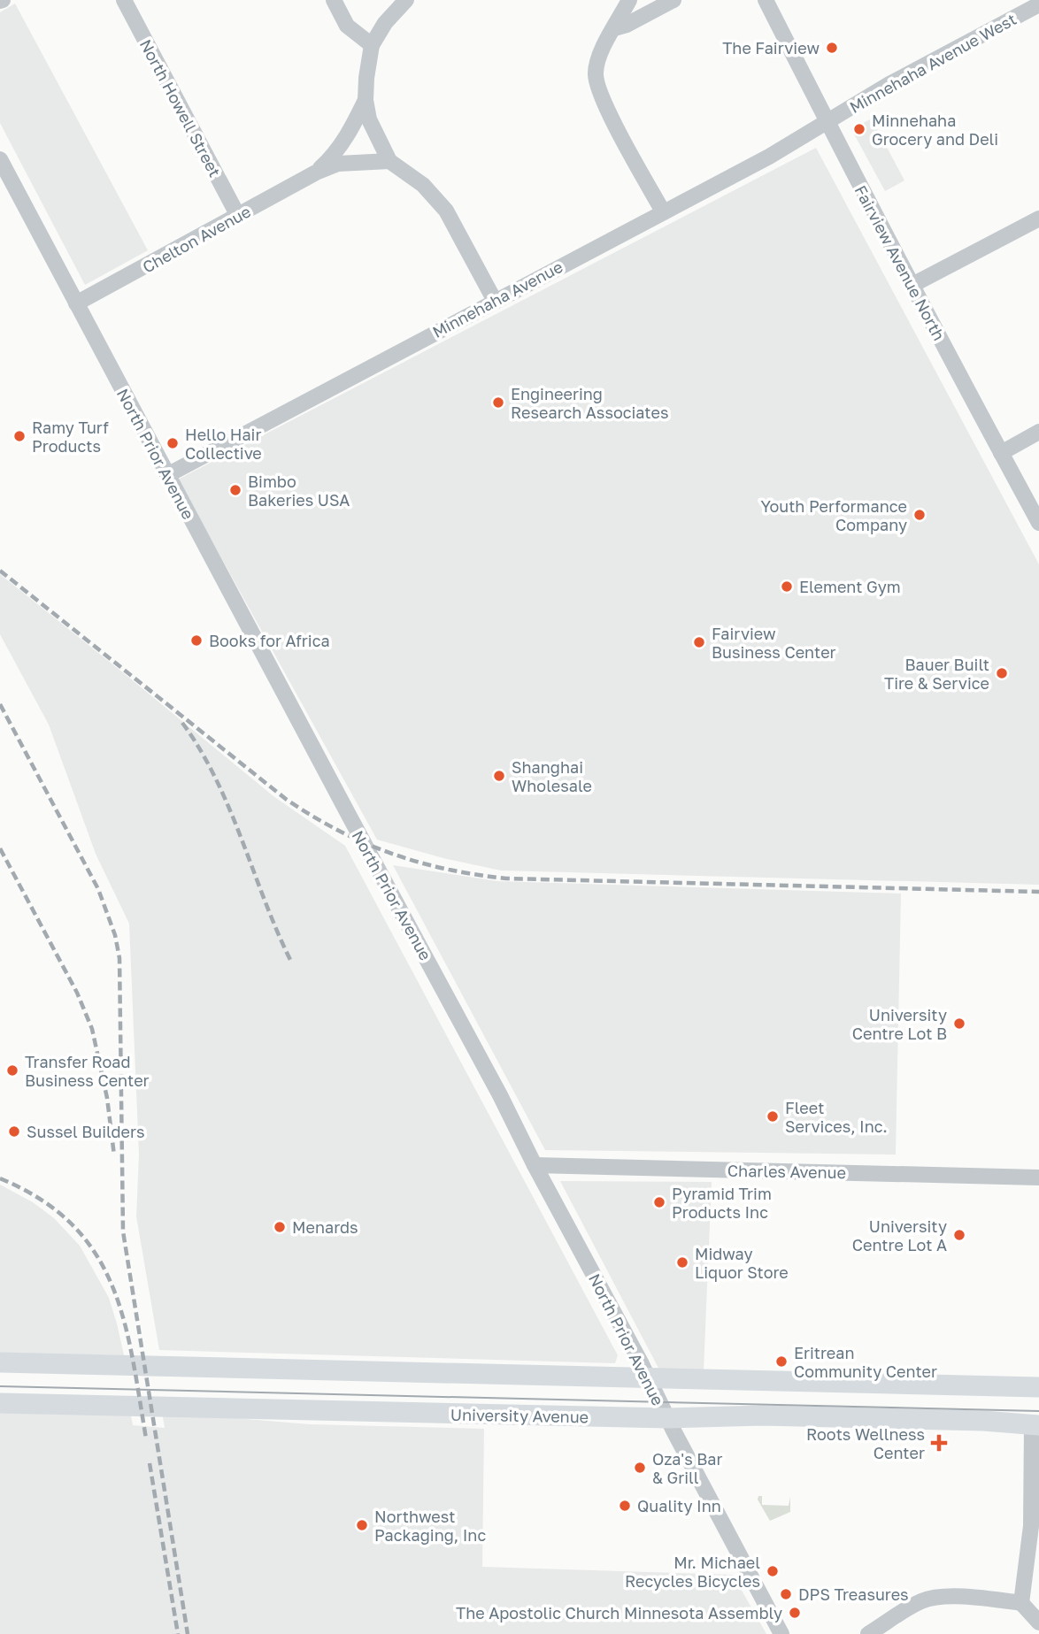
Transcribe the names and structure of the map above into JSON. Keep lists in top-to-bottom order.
{
  "streets": {
    "main road": ["University Avenue"],
    "street": [
      "Minnehaha Avenue West",
      "North Howell Street",
      "Chelton Avenue",
      "Fairview Avenue North",
      "Minnehaha Avenue",
      "North Prior Avenue",
      "Charles Avenue"
    ]
  },
  "crossings": [
    ["Minnehaha Avenue West", "Fairview Avenue North"],
    ["Minnehaha Avenue West", "Minnehaha Avenue"],
    ["North Howell Street", "Chelton Avenue"],
    ["Chelton Avenue", "North Prior Avenue"],
    ["Fairview Avenue North", "Minnehaha Avenue"],
    ["Minnehaha Avenue", "North Prior Avenue"],
    ["North Prior Avenue", "Charles Avenue"],
    ["North Prior Avenue", "University Avenue"]
  ],
  "places": {
    "other": [
      "The Fairview",
      "Minnehaha Grocery and Deli",
      "Engineering Research Associates",
      "Ramy Turf Products",
      "Hello Hair Collective",
      "Bimbo Bakeries USA",
      "Youth Performance Company",
      "Element Gym",
      "Books for Africa",
      "Fairview Business Center",
      "Bauer Built Tire & Service",
      "Shanghai Wholesale",
      "University Centre Lot B",
      "Transfer Road Business Center",
      "Fleet Services, Inc.",
      "Sussel Builders",
      "Pyramid Trim Products Inc",
      "Menards",
      "University Centre Lot A",
      "Midway Liquor Store",
      "Eritrean Community Center",
      "Oza's Bar & Grill",
      "Quality Inn",
      "Northwest Packaging, Inc",
      "Mr. Michael Recycles Bicycles",
      "DPS Treasures",
      "The Apostolic Church Minnesota Assembly"
    ],
    "health": ["Roots Wellness Center"]
  }
}
